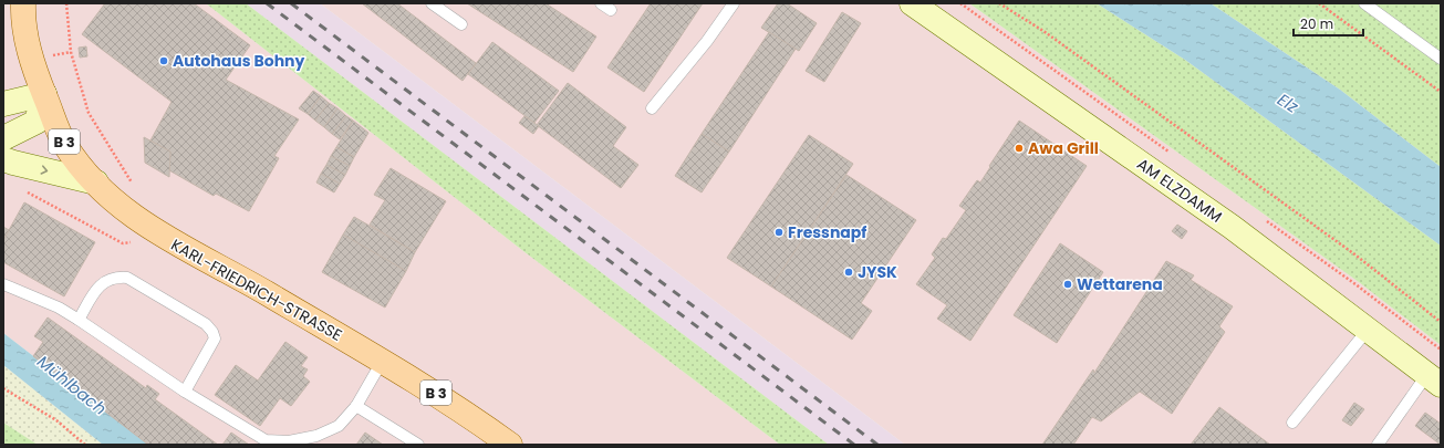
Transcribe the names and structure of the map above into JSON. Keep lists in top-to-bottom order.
{
  "streets": {
    "main road": ["B 3", "KARL-FRIEDRICH-STRASSE"],
    "street": ["AM ELZDAMM"]
  },
  "crossings": [
    ["B 3", "KARL-FRIEDRICH-STRASSE"]
  ],
  "water": ["Elz", "Mühlbach"],
  "places": [
    "Autohaus Bohny",
    "Awa Grill",
    "Fressnapf",
    "JYSK",
    "Wettarena"
  ],
  "scale_bar": "20 m"
}
